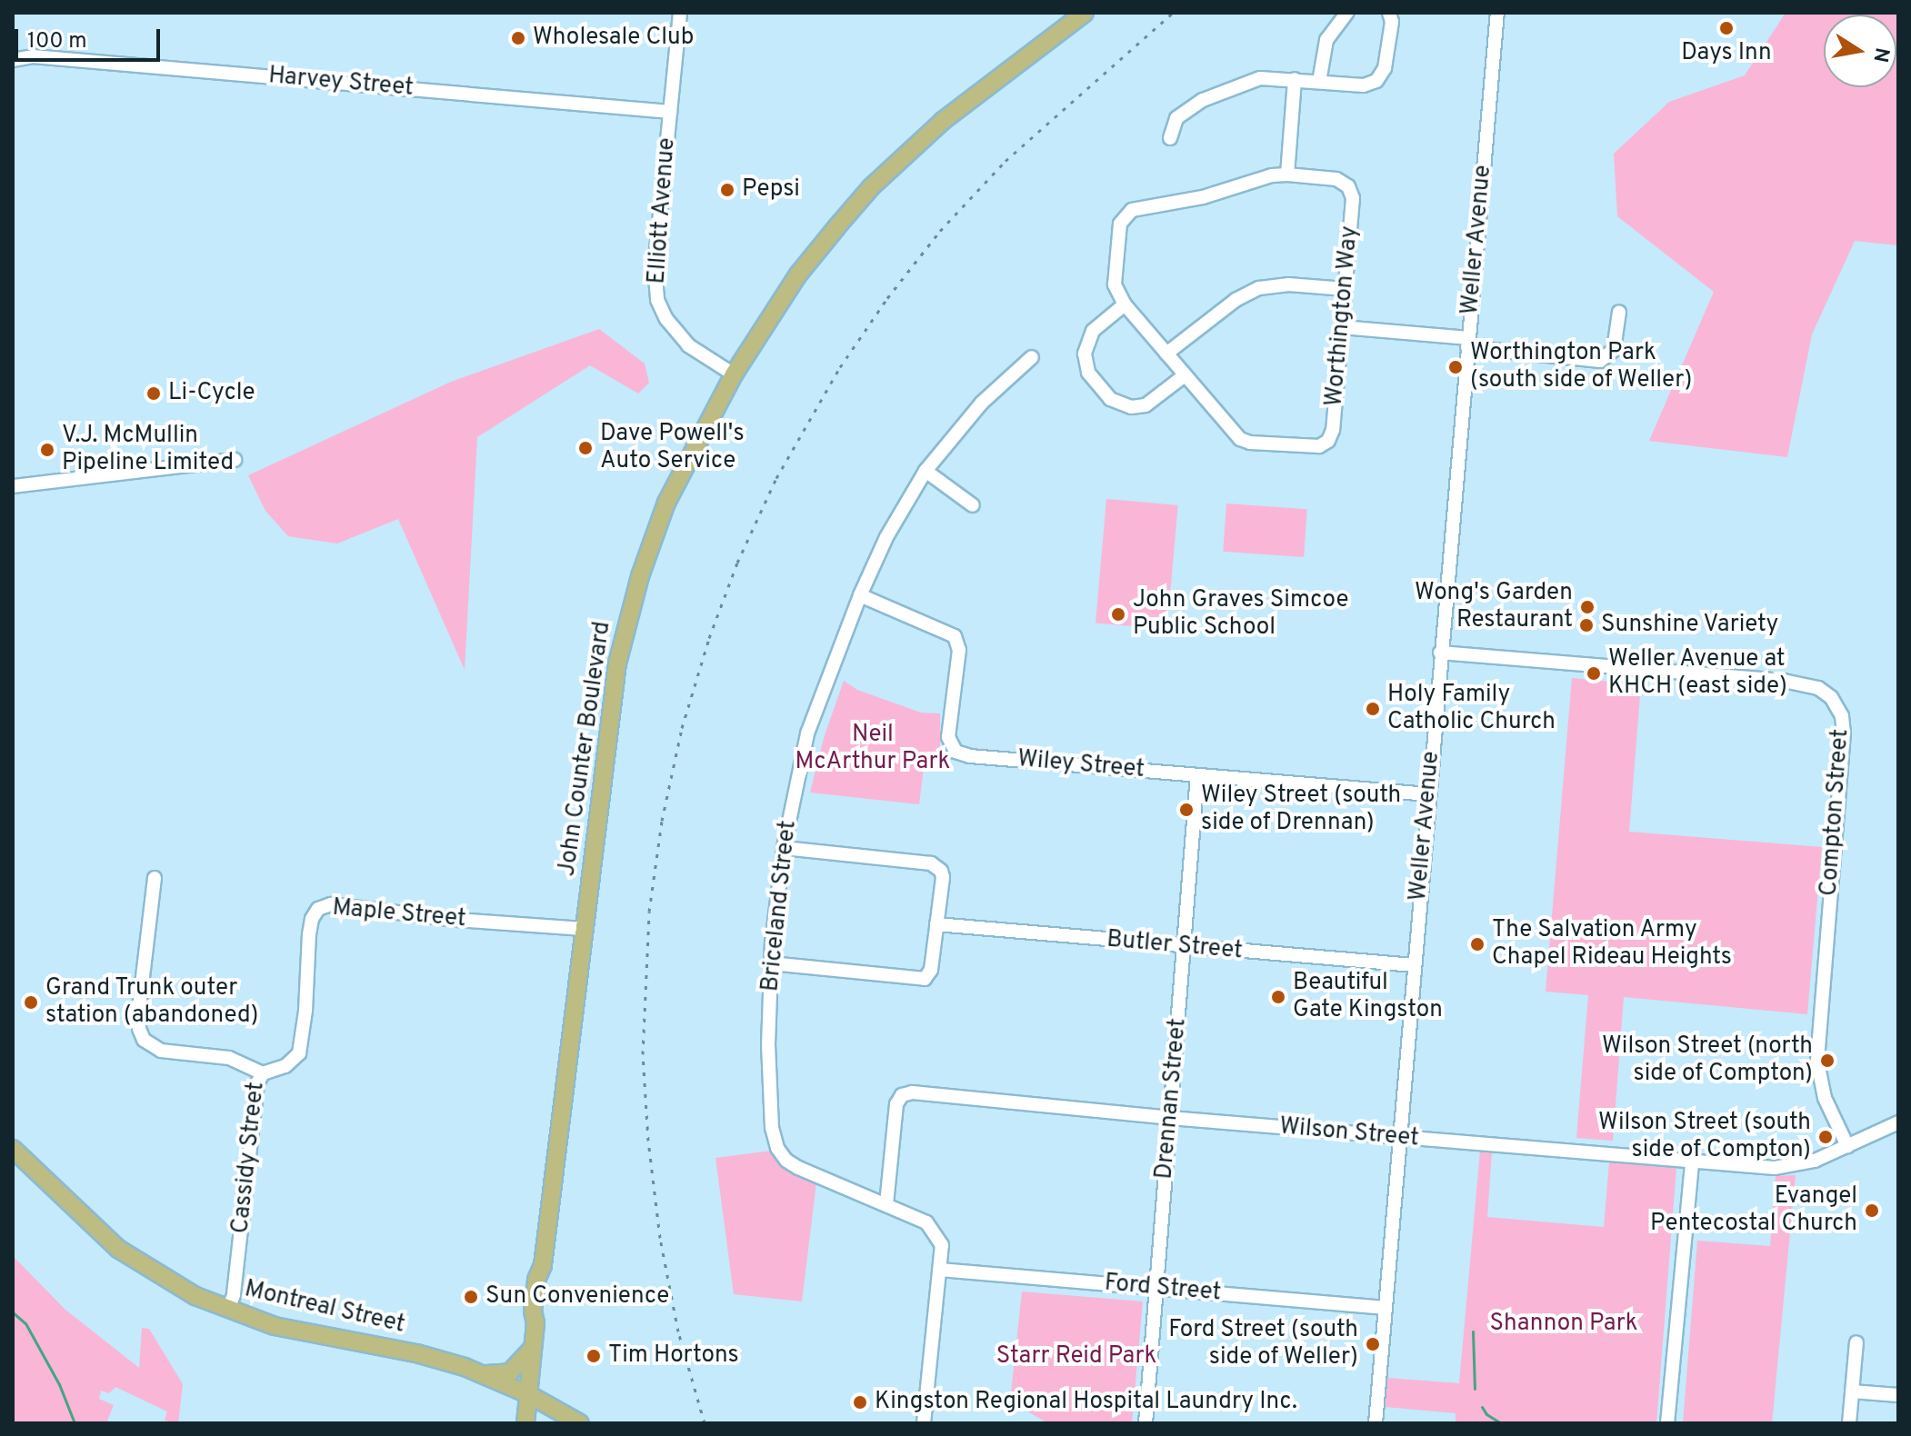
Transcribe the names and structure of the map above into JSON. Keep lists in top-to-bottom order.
{
  "streets": {
    "main road": ["John Counter Boulevard", "Montreal Street"],
    "street": [
      "Harvey Street",
      "Elliott Avenue",
      "Weller Avenue",
      "Worthington Way",
      "Wiley Street",
      "Compton Street",
      "Briceland Street",
      "Maple Street",
      "Butler Street",
      "Drennan Street",
      "Wilson Street",
      "Cassidy Street",
      "Ford Street"
    ]
  },
  "crossings": [
    ["Harvey Street", "Elliott Avenue"],
    ["Elliott Avenue", "John Counter Boulevard"],
    ["Weller Avenue", "Wiley Street"],
    ["Weller Avenue", "Compton Street"],
    ["Weller Avenue", "Butler Street"],
    ["Weller Avenue", "Wilson Street"],
    ["Weller Avenue", "Ford Street"],
    ["John Counter Boulevard", "Maple Street"],
    ["John Counter Boulevard", "Montreal Street"],
    ["Wiley Street", "Briceland Street"],
    ["Wiley Street", "Drennan Street"],
    ["Compton Street", "Wilson Street"],
    ["Briceland Street", "Wilson Street"],
    ["Briceland Street", "Ford Street"],
    ["Maple Street", "Cassidy Street"],
    ["Butler Street", "Drennan Street"],
    ["Drennan Street", "Wilson Street"],
    ["Drennan Street", "Ford Street"],
    ["Cassidy Street", "Montreal Street"]
  ],
  "parks": ["Neil McArthur Park", "Shannon Park", "Starr Reid Park"],
  "places": [
    "Days Inn",
    "Wholesale Club",
    "Pepsi",
    "Worthington Park (south side of Weller)",
    "Li-Cycle",
    "Dave Powell's Auto Service",
    "V.J. McMullin Pipeline Limited",
    "Wong's Garden Restaurant",
    "John Graves Simcoe Public School",
    "Sunshine Variety",
    "Weller Avenue at KHCH (east side)",
    "Holy Family Catholic Church",
    "Wiley Street (south side of Drennan)",
    "The Salvation Army Chapel Rideau Heights",
    "Beautiful Gate Kingston",
    "Grand Trunk outer station (abandoned)",
    "Wilson Street (north side of Compton)",
    "Wilson Street (south side of Compton)",
    "Evangel Pentecostal Church",
    "Sun Convenience",
    "Ford Street (south side of Weller)",
    "Tim Hortons",
    "Kingston Regional Hospital Laundry Inc."
  ],
  "scale_bar": "100 m",
  "north": "right"
}
